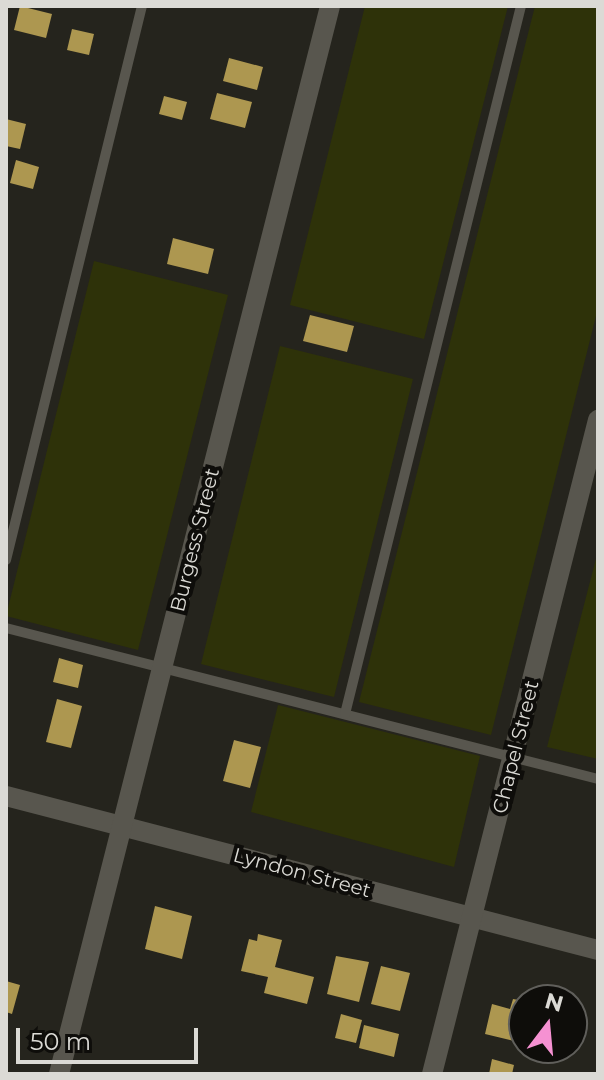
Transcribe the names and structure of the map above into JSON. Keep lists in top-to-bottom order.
{
  "streets": {
    "street": ["Burgess Street", "Chapel Street", "Lyndon Street"]
  },
  "crossings": [
    ["Burgess Street", "Lyndon Street"],
    ["Chapel Street", "Lyndon Street"]
  ],
  "scale_bar": "50 m",
  "north": "top"
}
